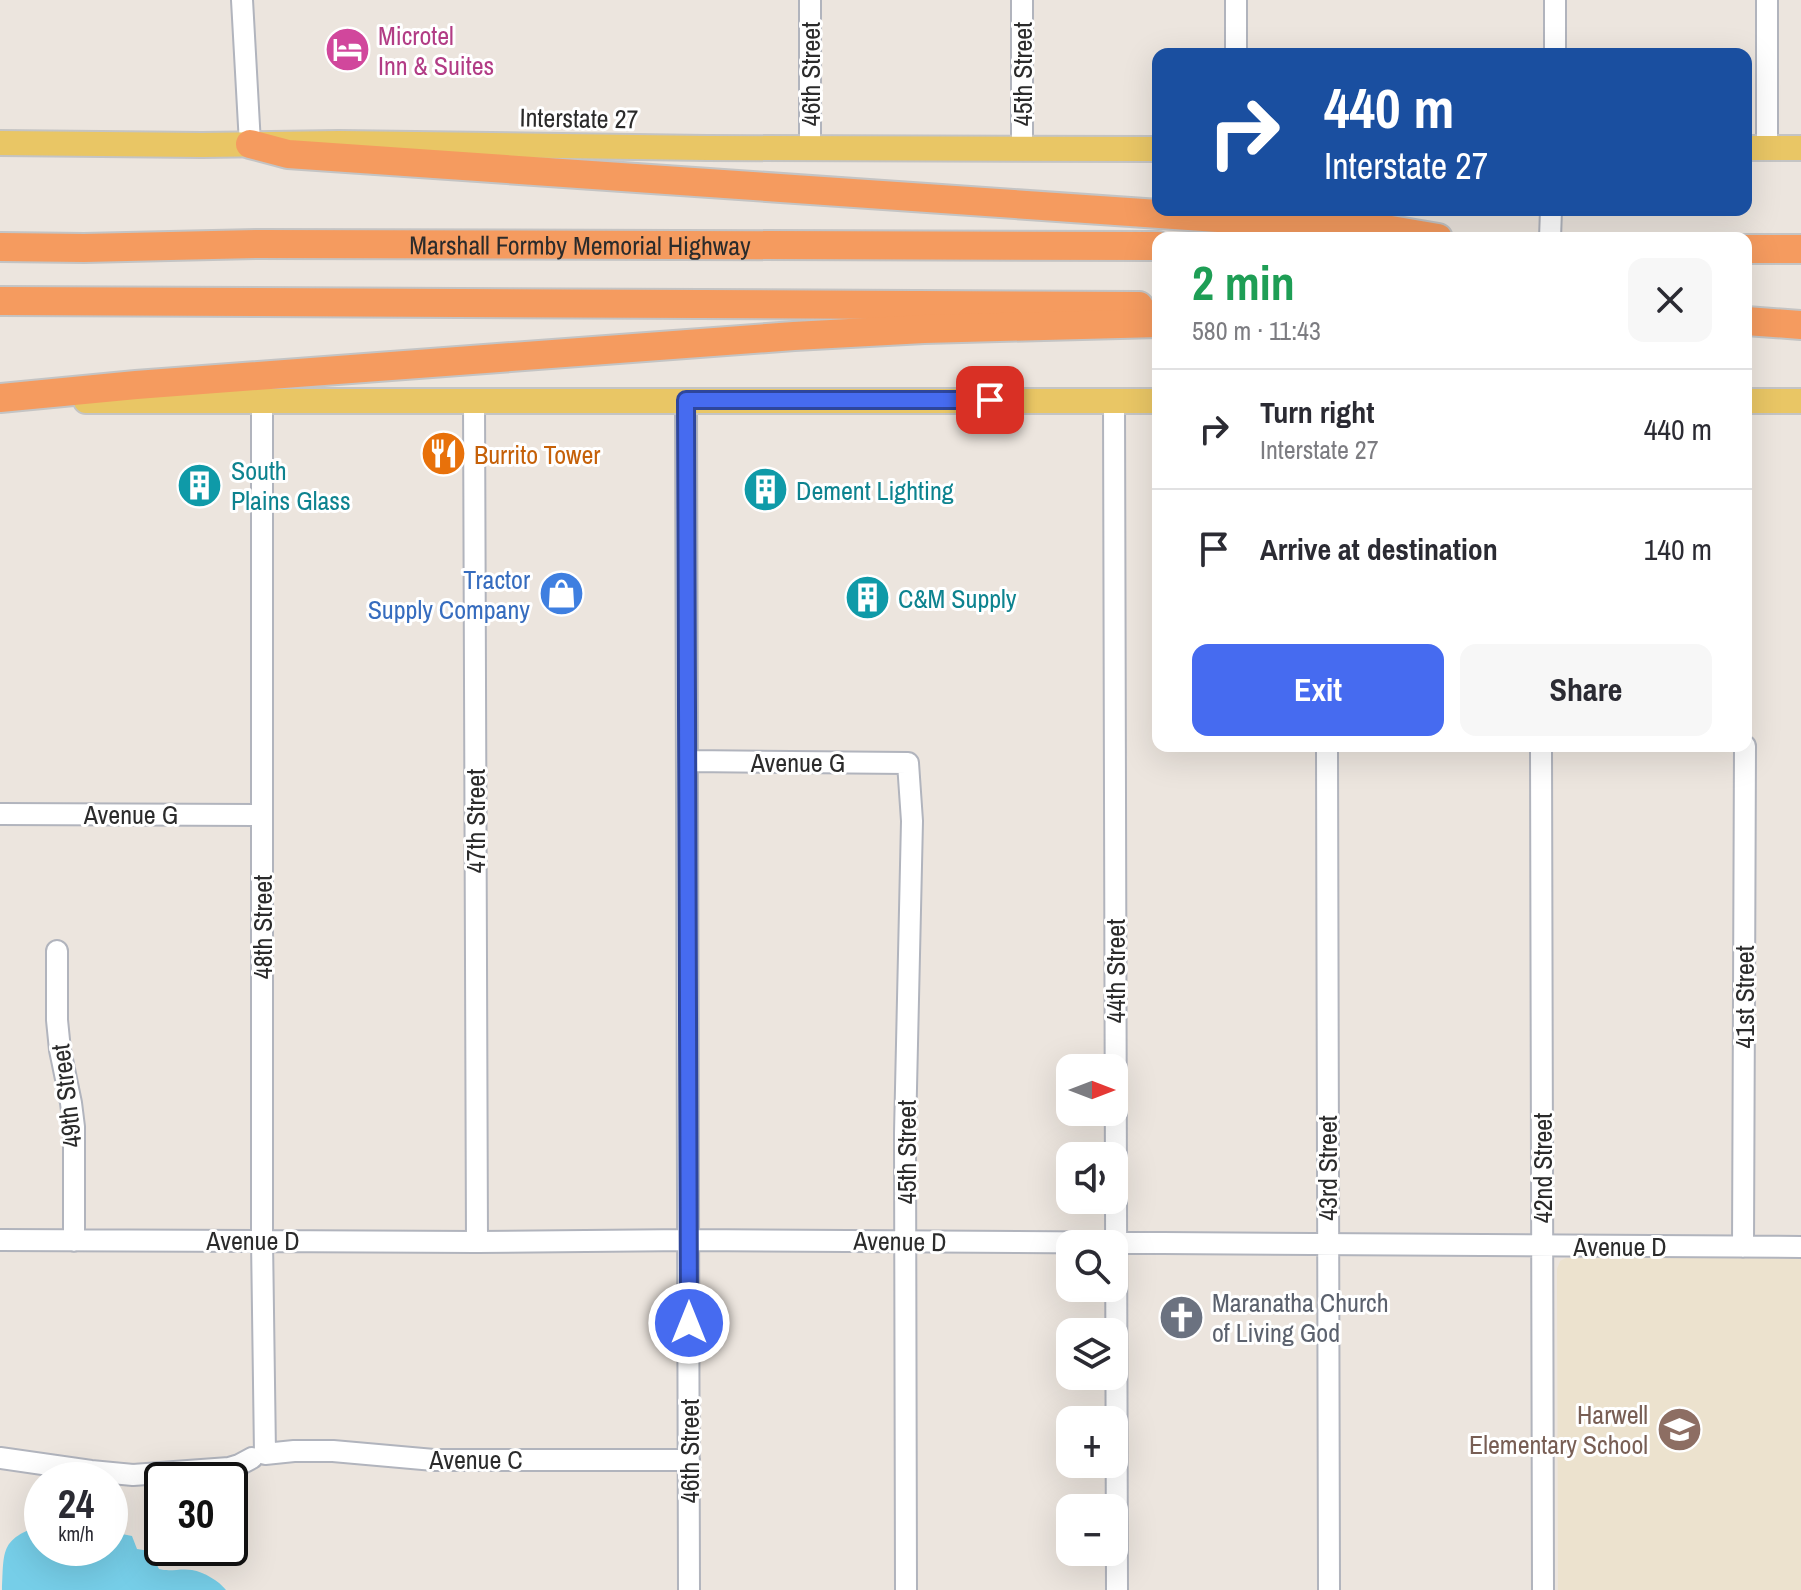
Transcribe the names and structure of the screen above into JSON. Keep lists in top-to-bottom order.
{
  "streets": {
    "highway": ["Marshall Formby Memorial Highway"],
    "main road": ["Interstate 27"],
    "street": [
      "46th Street",
      "45th Street",
      "Avenue G",
      "47th Street",
      "48th Street",
      "44th Street",
      "41st Street",
      "49th Street",
      "43rd Street",
      "42nd Street",
      "Avenue D",
      "Avenue C"
    ]
  },
  "crossings": [
    ["46th Street", "Interstate 27"],
    ["46th Street", "Avenue G"],
    ["46th Street", "Avenue D"],
    ["46th Street", "Avenue C"],
    ["45th Street", "Interstate 27"],
    ["45th Street", "Avenue G"],
    ["45th Street", "Avenue D"],
    ["Avenue G", "48th Street"],
    ["47th Street", "Avenue D"],
    ["48th Street", "Avenue D"],
    ["48th Street", "Avenue C"],
    ["41st Street", "Avenue D"],
    ["49th Street", "Avenue D"],
    ["43rd Street", "Avenue D"],
    ["42nd Street", "Avenue D"]
  ],
  "places": {
    "hotel": ["Microtel Inn & Suites"],
    "restaurant": ["Burrito Tower"],
    "building": ["South Plains Glass", "Dement Lighting", "C&M Supply"],
    "shop": ["Tractor Supply Company"],
    "church": ["Maranatha Church of Living God"],
    "school or university": ["Harwell Elementary School"]
  },
  "north": "right",
  "page": {
    "turn": ["440 m", "Interstate 27"],
    "heading": ["2 min", "580 m · 11:43"],
    "list": [
      {
        "name": "Turn right",
        "note": "Interstate 27",
        "value": "440 m"
      },
      {
        "name": "Arrive at destination",
        "value": "140 m"
      }
    ],
    "buttons": ["Exit", "Share"],
    "map_buttons": ["+", "−"],
    "speed": "24 km/h",
    "limit": "30"
  }
}
